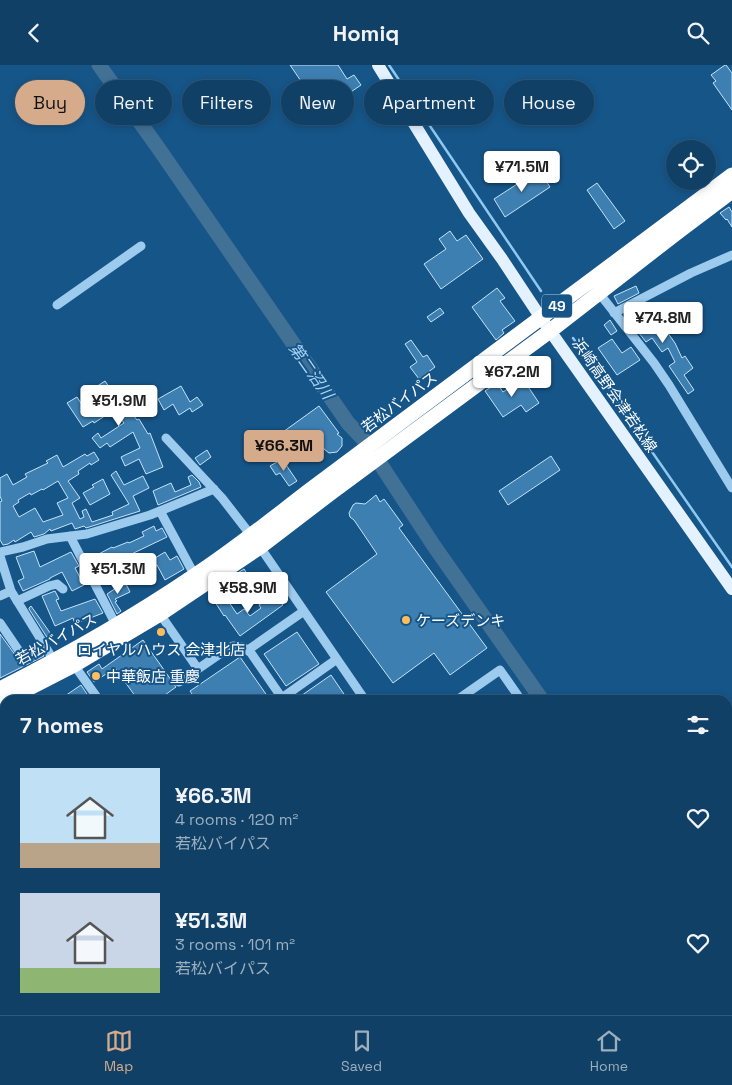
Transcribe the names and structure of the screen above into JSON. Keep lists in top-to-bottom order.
{
  "streets": {
    "highway": ["49", "若松バイパス"],
    "main road": ["浜崎高野会津若松線"]
  },
  "crossings": [
    ["浜崎高野会津若松線", "若松バイパス"]
  ],
  "water": ["第二沼川"],
  "places": ["ケーズデンキ", "ロイヤルハウス 会津北店", "中華飯店 重慶"],
  "page": {
    "header": "Homiq",
    "chip": [
      "Buy",
      "Rent",
      "Filters",
      "New",
      "Apartment",
      "House"
    ],
    "price": [
      "¥71.5M",
      "¥74.8M",
      "¥67.2M",
      "¥51.9M",
      "¥66.3M",
      "¥51.3M",
      "¥58.9M"
    ],
    "heading": "7 homes",
    "list": [
      {
        "name": "¥66.3M",
        "note": "4 rooms · 120 m² · 若松バイパス"
      },
      {
        "name": "¥51.3M",
        "note": "3 rooms · 101 m² · 若松バイパス"
      }
    ],
    "tabs": ["Map", "Saved", "Home"]
  }
}
